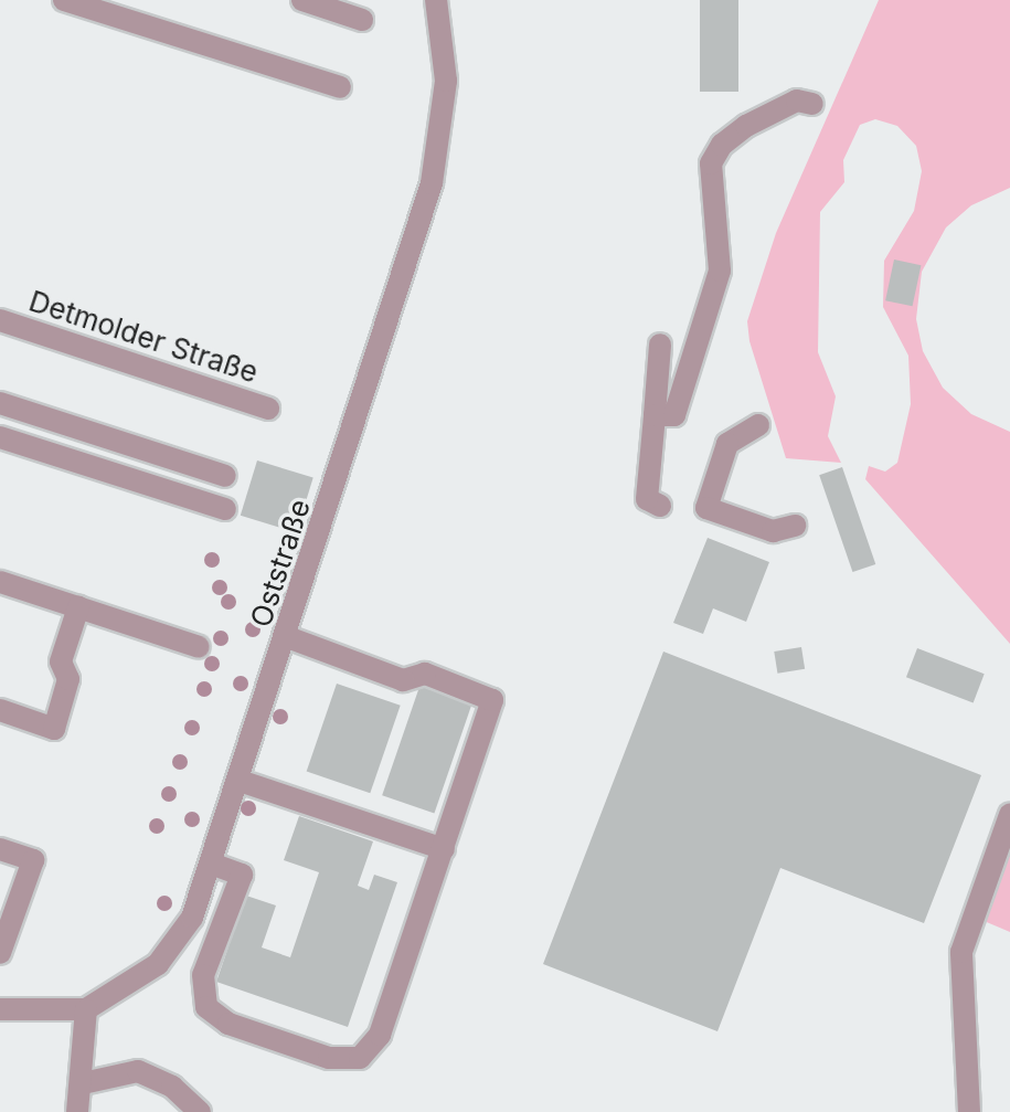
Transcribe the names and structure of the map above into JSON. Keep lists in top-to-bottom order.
{
  "streets": {
    "lane": ["Detmolder Straße", "Oststraße"]
  }
}
